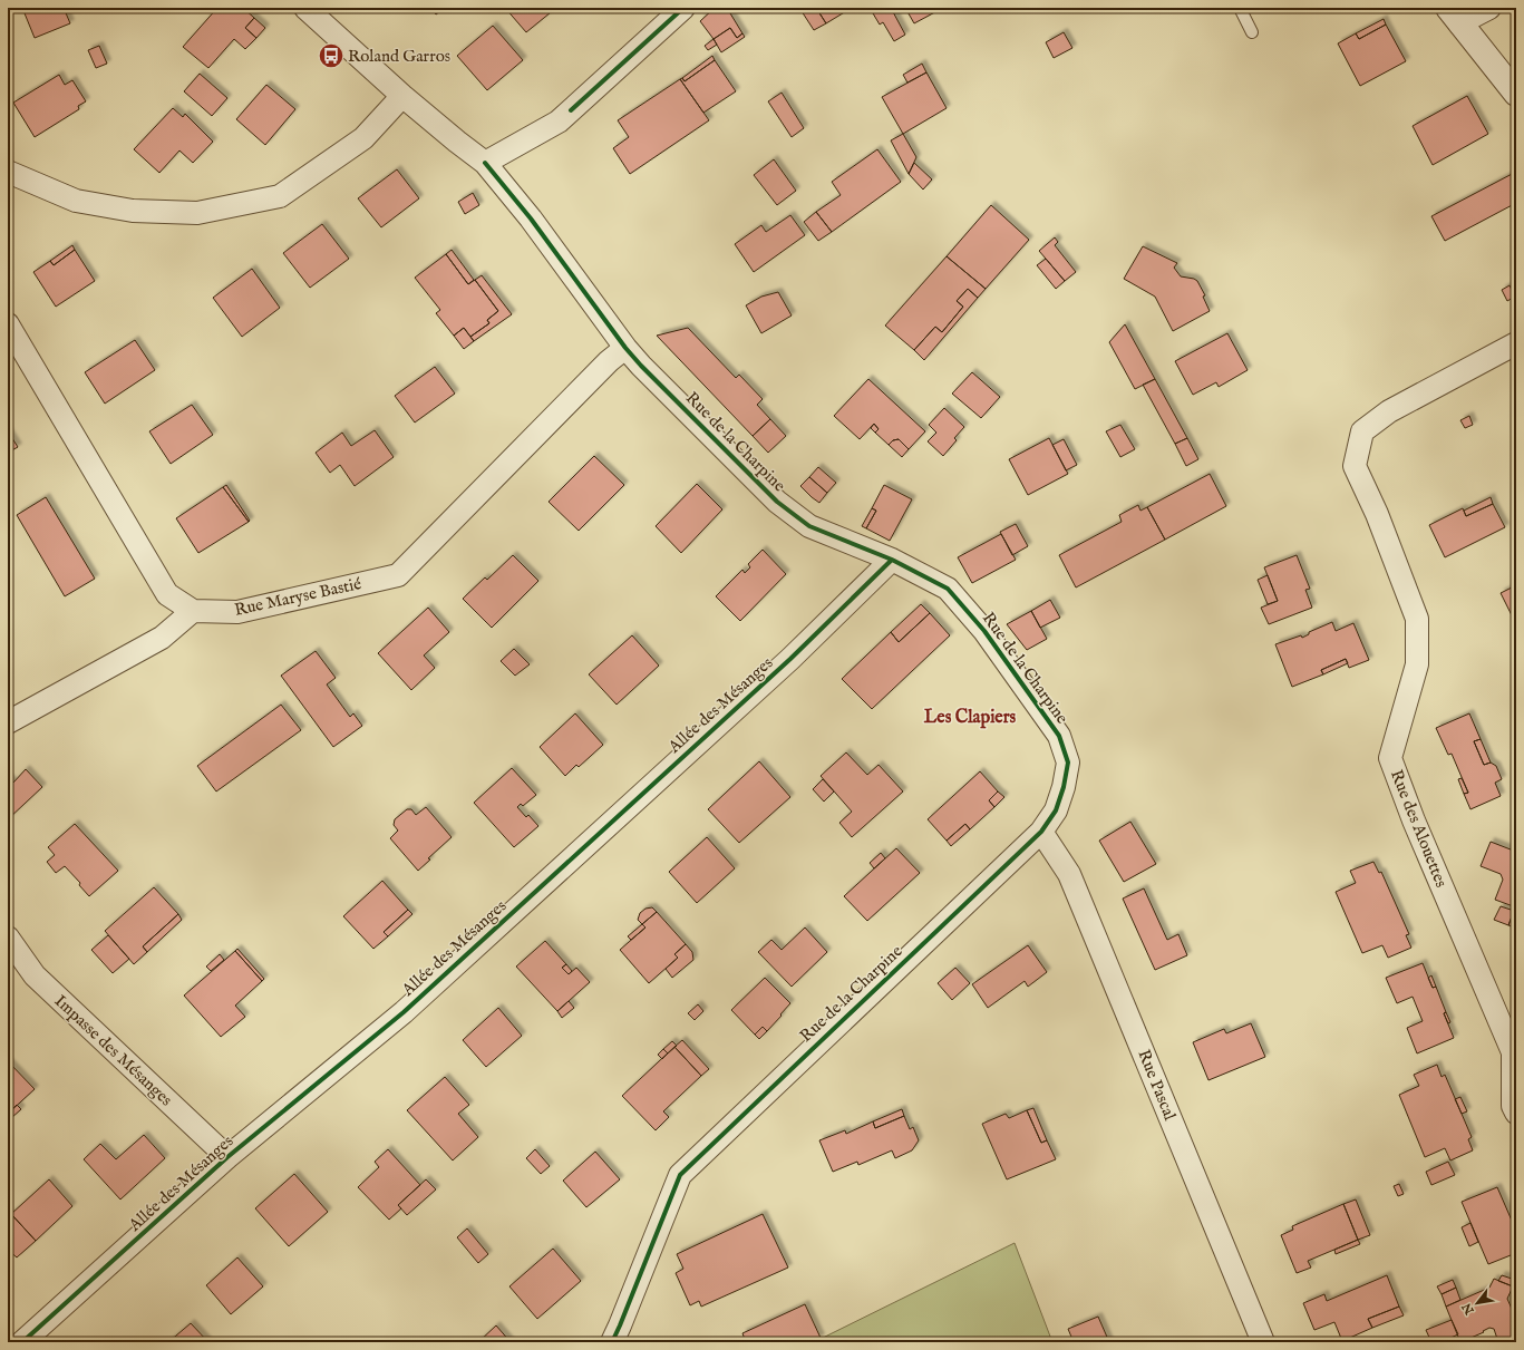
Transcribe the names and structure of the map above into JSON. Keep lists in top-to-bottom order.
{
  "streets": {
    "street": [
      "Rue de la Charpine",
      "Rue Maryse Bastié",
      "Allée des Mésanges",
      "Rue des Alouettes",
      "Impasse des Mésanges",
      "Rue Pascal"
    ]
  },
  "crossings": [
    ["Rue de la Charpine", "Rue Maryse Bastié"],
    ["Rue de la Charpine", "Allée des Mésanges"],
    ["Rue de la Charpine", "Rue Pascal"],
    ["Allée des Mésanges", "Impasse des Mésanges"]
  ],
  "districts": ["Les Clapiers"],
  "places": {
    "bus stop": ["Roland Garros"]
  },
  "north": "bottom left"
}
